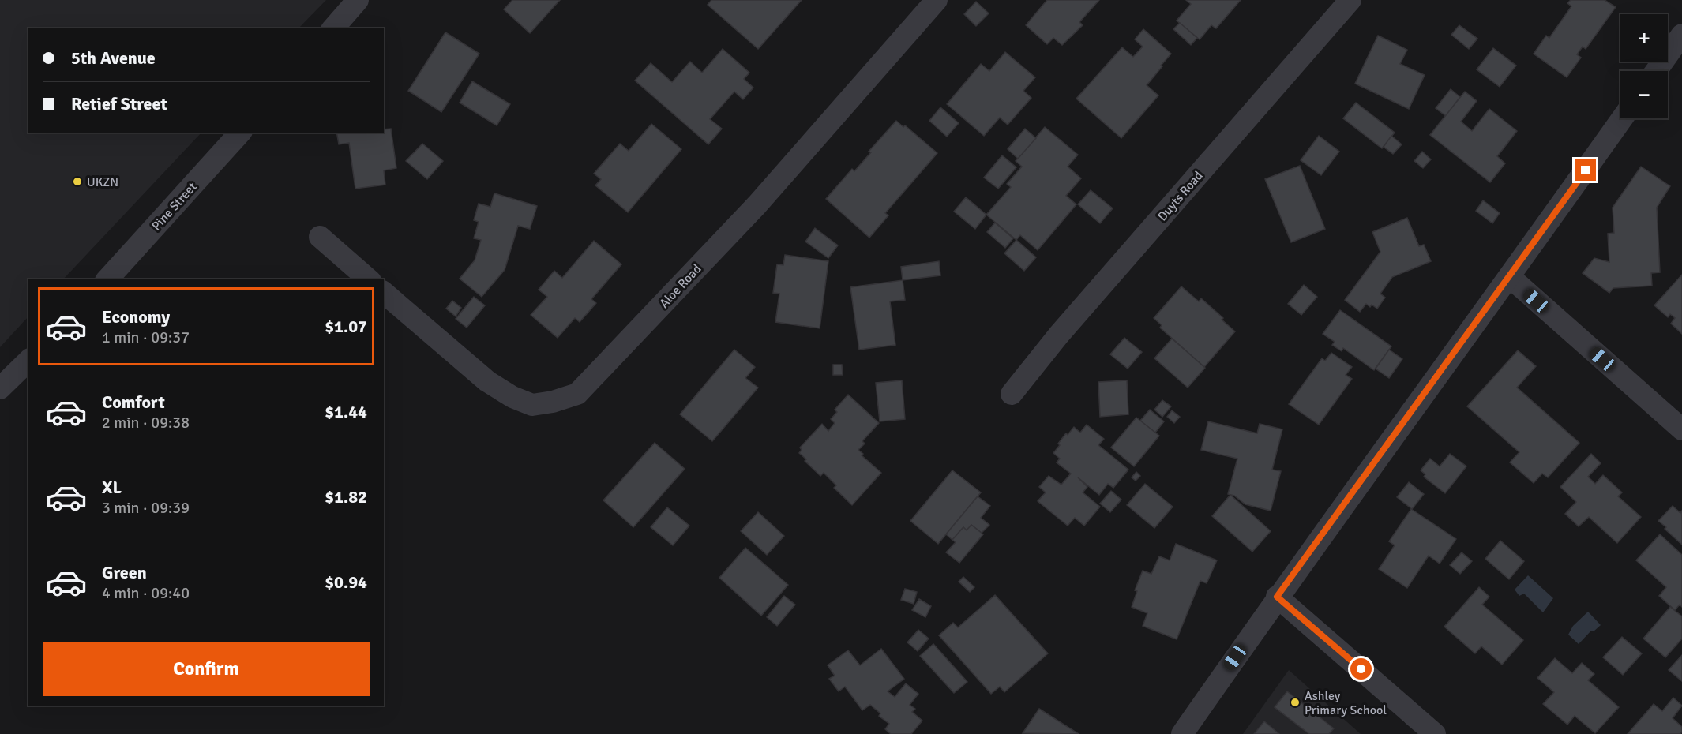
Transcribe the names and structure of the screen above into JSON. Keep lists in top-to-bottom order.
{
  "streets": {
    "street": ["Duyts Road", "Pine Street", "Aloe Road"]
  },
  "places": ["UKZN", "Ashley Primary School"],
  "page": {
    "map_buttons": ["+", "−"],
    "banner": ["5th Avenue", "Retief Street"],
    "list": [
      {
        "name": "Economy",
        "note": "1 min · 09:37",
        "value": "$1.07"
      },
      {
        "name": "Comfort",
        "note": "2 min · 09:38",
        "value": "$1.44"
      },
      {
        "name": "XL",
        "note": "3 min · 09:39",
        "value": "$1.82"
      },
      {
        "name": "Green",
        "note": "4 min · 09:40",
        "value": "$0.94"
      }
    ],
    "buttons": "Confirm"
  }
}
